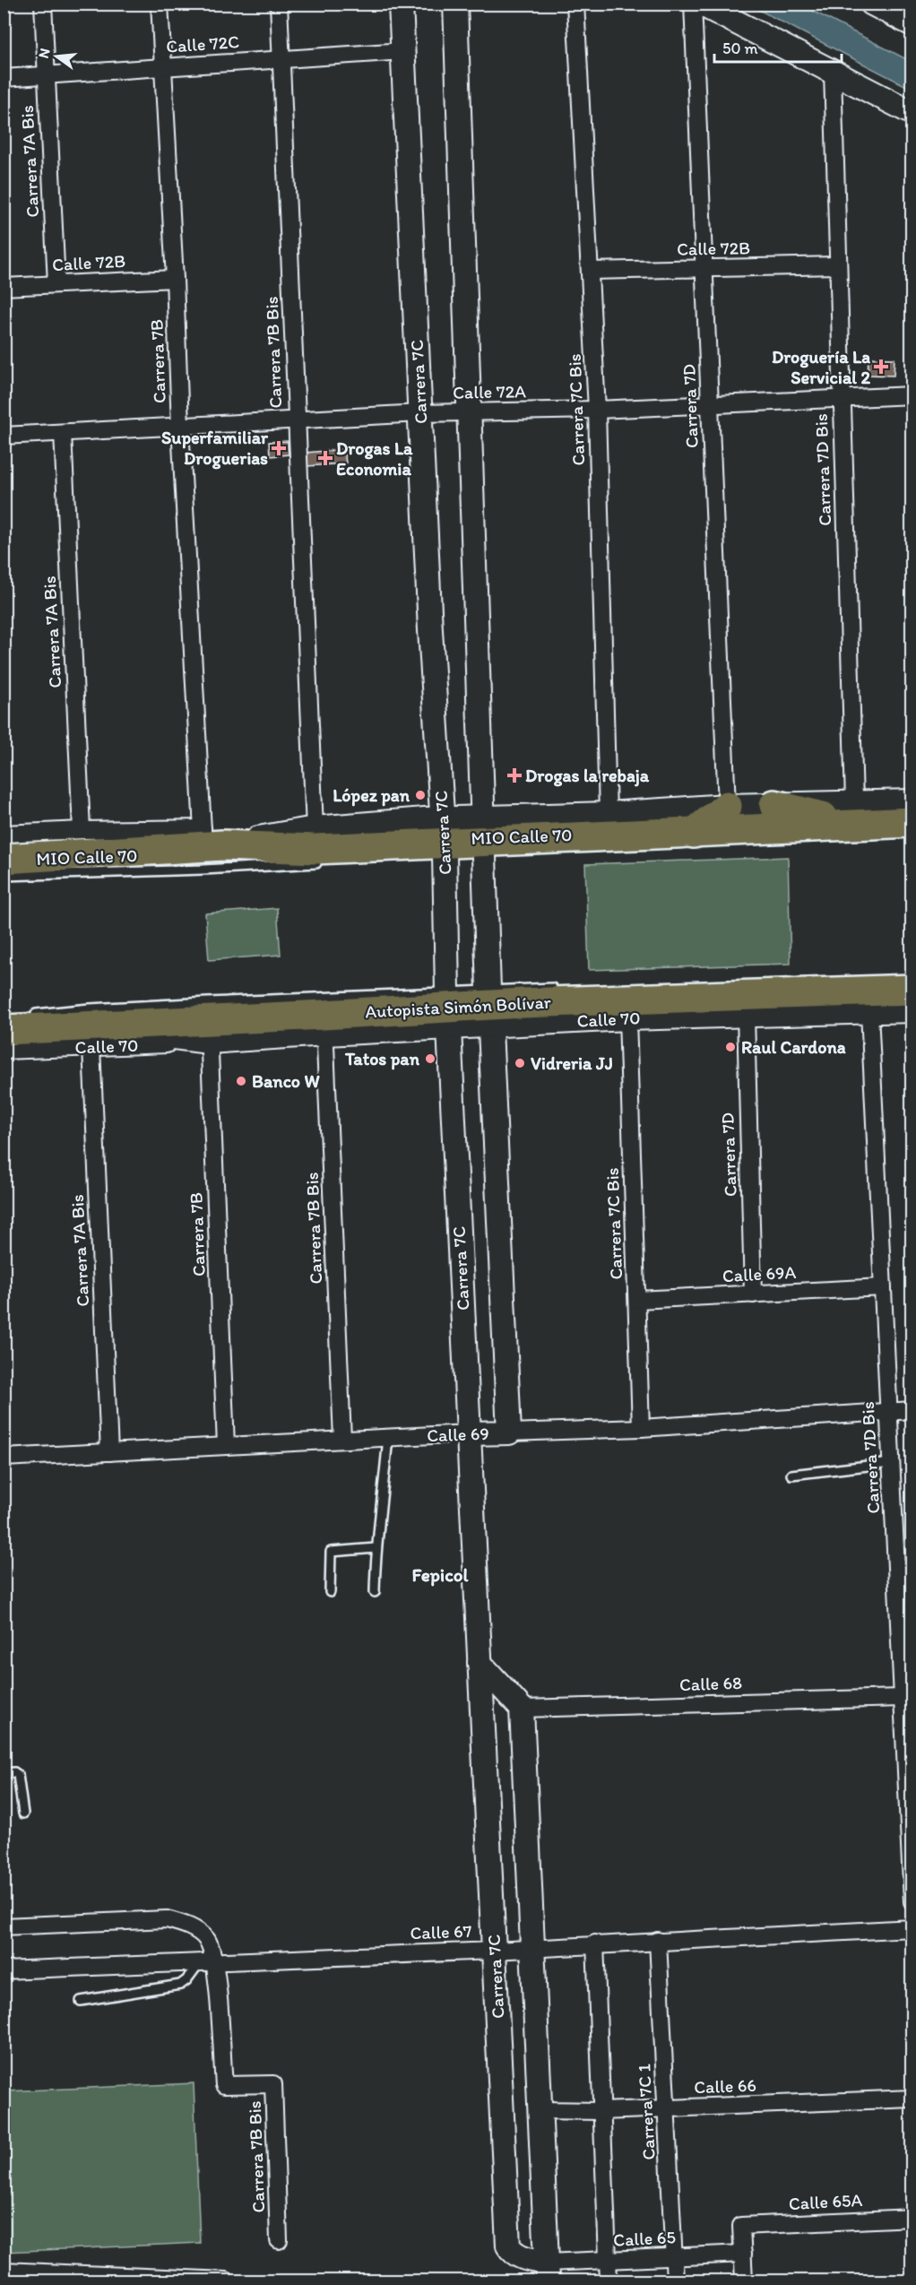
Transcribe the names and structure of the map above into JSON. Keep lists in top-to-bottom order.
{
  "streets": {
    "highway": ["Autopista Simón Bolívar"],
    "street": [
      "Calle 72C",
      "Carrera 7A Bis",
      "Calle 72B",
      "Carrera 7B Bis",
      "Carrera 7B",
      "Carrera 7C",
      "Calle 72A",
      "Carrera 7D",
      "Carrera 7C Bis",
      "Carrera 7D Bis",
      "Calle 70",
      "Calle 69A",
      "Calle 69",
      "Calle 68",
      "Calle 67",
      "Calle 66",
      "Carrera 7C 1",
      "Calle 65A",
      "Calle 65"
    ],
    "lane": ["MIO Calle 70"]
  },
  "crossings": [
    ["Calle 72C", "Carrera 7A Bis"],
    ["Calle 72C", "Carrera 7B Bis"],
    ["Calle 72C", "Carrera 7B"],
    ["Calle 72C", "Carrera 7C"],
    ["Carrera 7A Bis", "Calle 72B"],
    ["Carrera 7A Bis", "Calle 72A"],
    ["Carrera 7A Bis", "Autopista Simón Bolívar"],
    ["Carrera 7A Bis", "Calle 70"],
    ["Carrera 7A Bis", "Calle 69"],
    ["Calle 72B", "Carrera 7B"],
    ["Calle 72B", "Carrera 7D"],
    ["Calle 72B", "Carrera 7C Bis"],
    ["Calle 72B", "Carrera 7D Bis"],
    ["Carrera 7B Bis", "Calle 72A"],
    ["Carrera 7B Bis", "Autopista Simón Bolívar"],
    ["Carrera 7B Bis", "Calle 69"],
    ["Carrera 7B Bis", "Calle 67"],
    ["Carrera 7B", "Calle 72A"],
    ["Carrera 7B", "Autopista Simón Bolívar"],
    ["Carrera 7B", "Calle 69"],
    ["Carrera 7C", "Calle 72A"],
    ["Carrera 7C", "Autopista Simón Bolívar"],
    ["Carrera 7C", "Calle 69"],
    ["Carrera 7C", "Calle 67"],
    ["Carrera 7C", "Calle 65"],
    ["Calle 72A", "Carrera 7D"],
    ["Calle 72A", "Carrera 7C Bis"],
    ["Calle 72A", "Carrera 7D Bis"],
    ["Carrera 7D", "Calle 70"],
    ["Carrera 7D", "Calle 69A"],
    ["Carrera 7C Bis", "Calle 70"],
    ["Carrera 7C Bis", "Calle 69A"],
    ["Carrera 7C Bis", "Calle 69"],
    ["Carrera 7D Bis", "Calle 70"],
    ["Carrera 7D Bis", "Calle 69A"],
    ["Carrera 7D Bis", "Calle 69"],
    ["Carrera 7D Bis", "Calle 68"],
    ["Autopista Simón Bolívar", "Calle 70"],
    ["Calle 67", "Carrera 7C 1"],
    ["Calle 66", "Carrera 7C 1"],
    ["Carrera 7C 1", "Calle 65"],
    ["Calle 65A", "Calle 65"]
  ],
  "districts": ["Fepicol"],
  "places": {
    "health": [
      "Droguería La Servicial 2",
      "Superfamiliar Droguerias",
      "Drogas La Economia",
      "Drogas la rebaja"
    ],
    "other": [
      "López pan",
      "Raul Cardona",
      "Tatos pan",
      "Vidreria JJ",
      "Banco W"
    ]
  },
  "scale_bar": "50 m",
  "north": "left"
}
